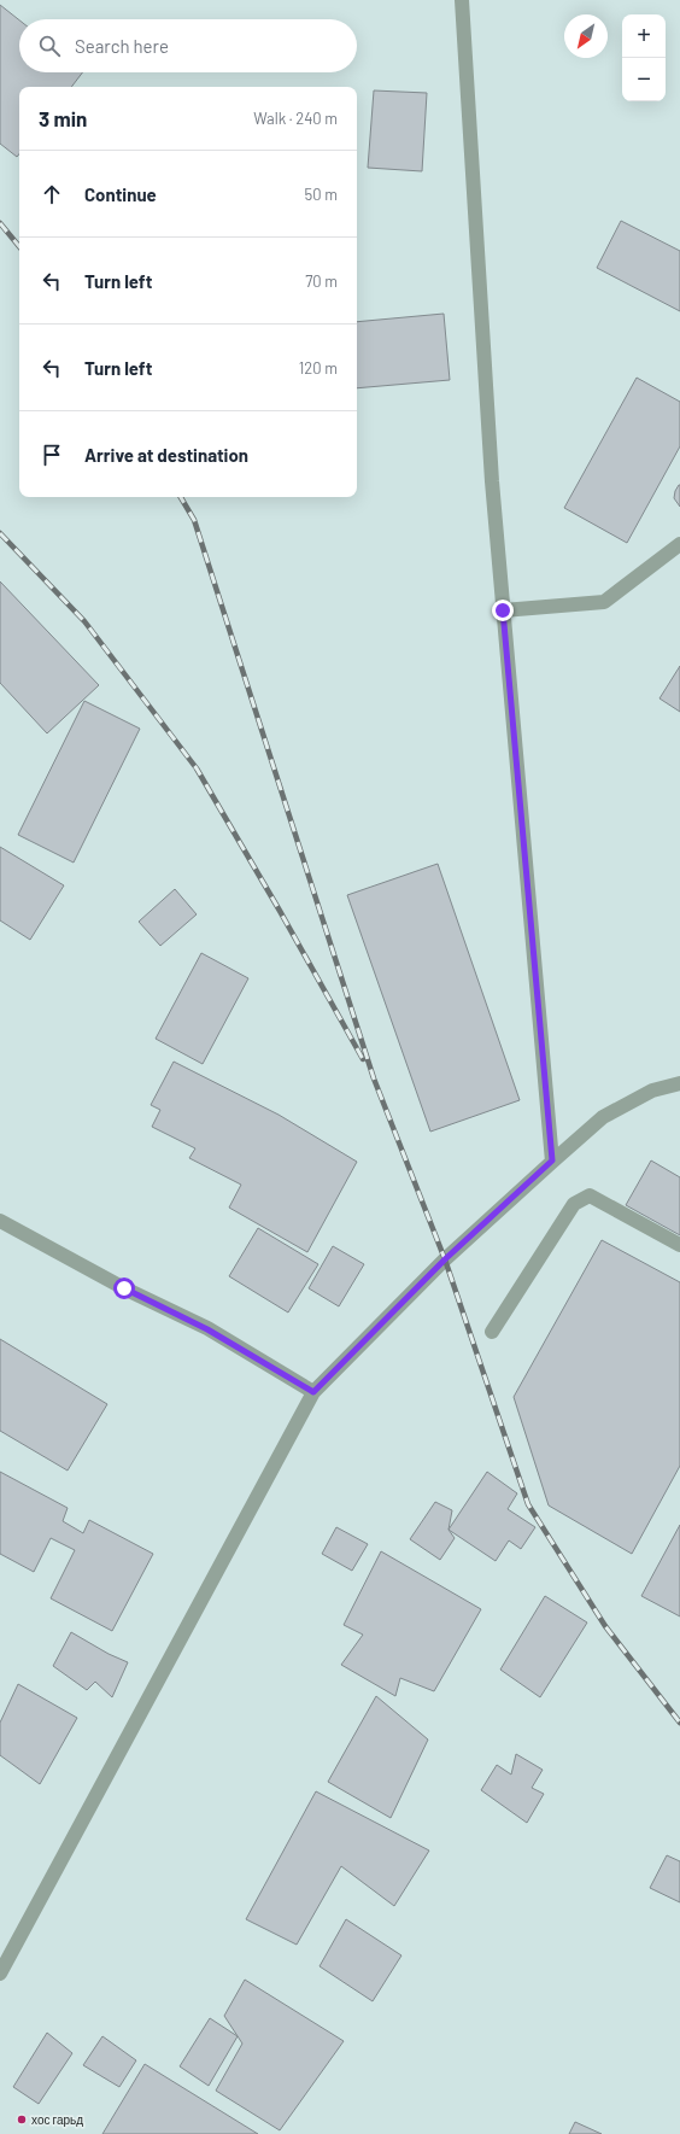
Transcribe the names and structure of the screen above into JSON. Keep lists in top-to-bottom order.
{
  "places": ["хос гарьд"],
  "north": "bottom left",
  "page": {
    "map_buttons": ["+", "−"],
    "search": "Search here",
    "heading": ["3 min", "Walk · 240 m"],
    "list": [
      ["Continue", "50 m"],
      ["Turn left", "70 m"],
      ["Turn left", "120 m"],
      "Arrive at destination"
    ]
  }
}
